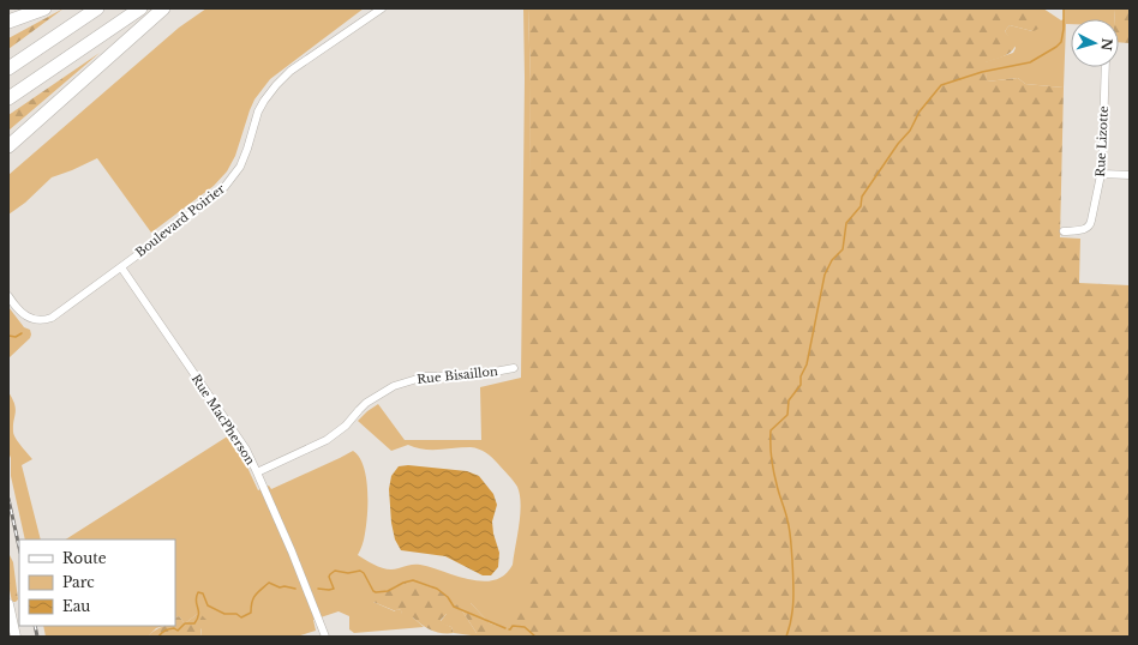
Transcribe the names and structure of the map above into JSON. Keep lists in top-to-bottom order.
{
  "streets": {
    "street": [
      "Rue Lizotte",
      "Boulevard Poirier",
      "Rue Bisaillon",
      "Rue MacPherson"
    ]
  },
  "crossings": [
    ["Boulevard Poirier", "Rue MacPherson"],
    ["Rue Bisaillon", "Rue MacPherson"]
  ],
  "legend": ["Route", "Parc", "Eau"],
  "north": "right"
}
